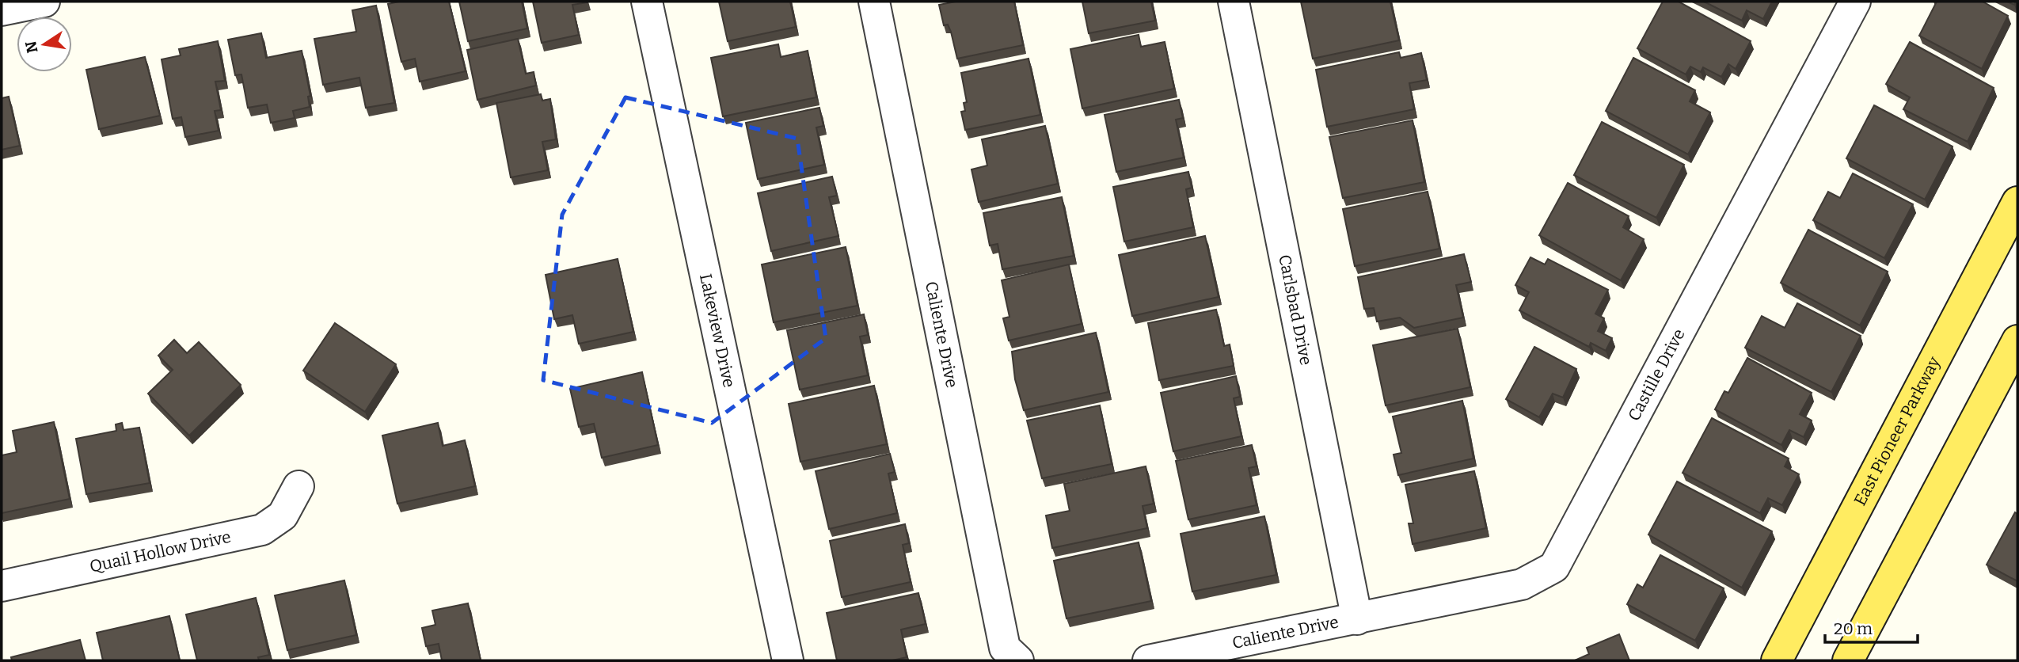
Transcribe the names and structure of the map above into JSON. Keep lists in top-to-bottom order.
{
  "streets": {
    "main road": ["East Pioneer Parkway"],
    "street": [
      "Carlsbad Drive",
      "Lakeview Drive",
      "Caliente Drive",
      "Castille Drive",
      "Quail Hollow Drive"
    ]
  },
  "crossings": [
    ["Carlsbad Drive", "Caliente Drive"],
    ["Carlsbad Drive", "Castille Drive"],
    ["Caliente Drive", "Castille Drive"]
  ],
  "scale_bar": "20 m",
  "north": "left"
}
